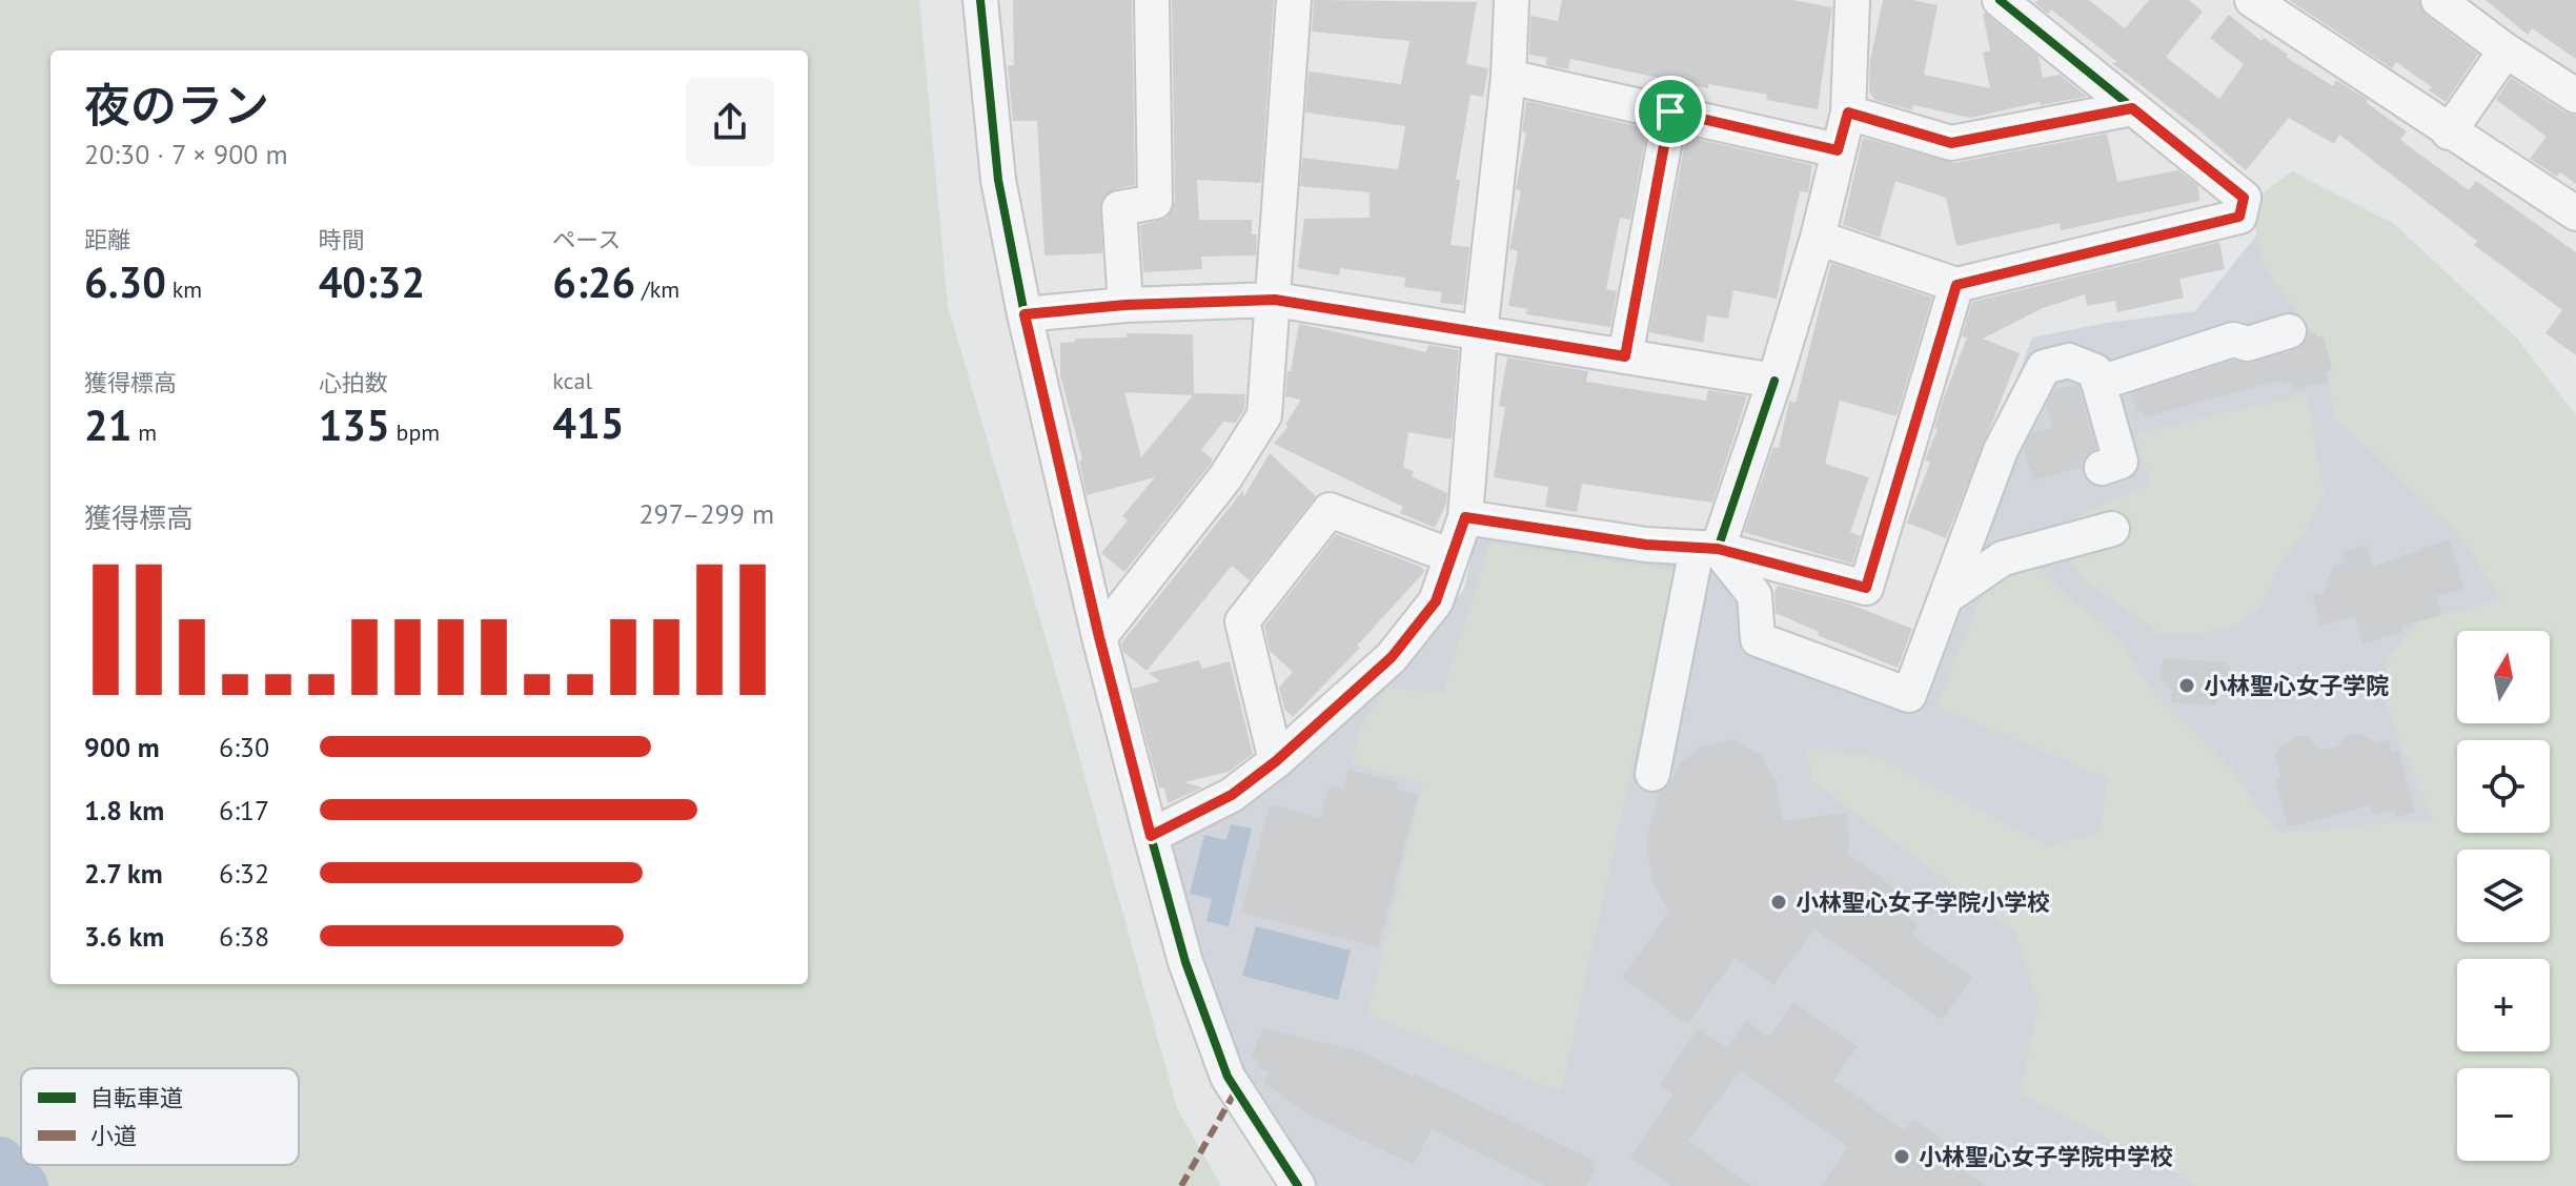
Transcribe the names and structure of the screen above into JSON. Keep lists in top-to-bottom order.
{
  "places": ["小林聖心女子学院", "小林聖心女子学院小学校", "小林聖心女子学院中学校"],
  "legend": ["自転車道", "小道"],
  "north": "top",
  "page": {
    "heading": ["夜のラン", "20:30 · 7 × 900 m"],
    "stats": [
      ["距離", "6.30 km"],
      ["時間", "40:32"],
      ["ペース", "6:26 /km"],
      ["獲得標高", "21 m"],
      ["心拍数", "135 bpm"],
      ["kcal", "415"]
    ],
    "chart": ["獲得標高", "297–299 m"],
    "map_buttons": ["+", "−"],
    "list": [
      {
        "name": "900 m",
        "note": "6:30"
      },
      {
        "name": "1.8 km",
        "note": "6:17"
      },
      {
        "name": "2.7 km",
        "note": "6:32"
      },
      {
        "name": "3.6 km",
        "note": "6:38"
      }
    ]
  }
}
